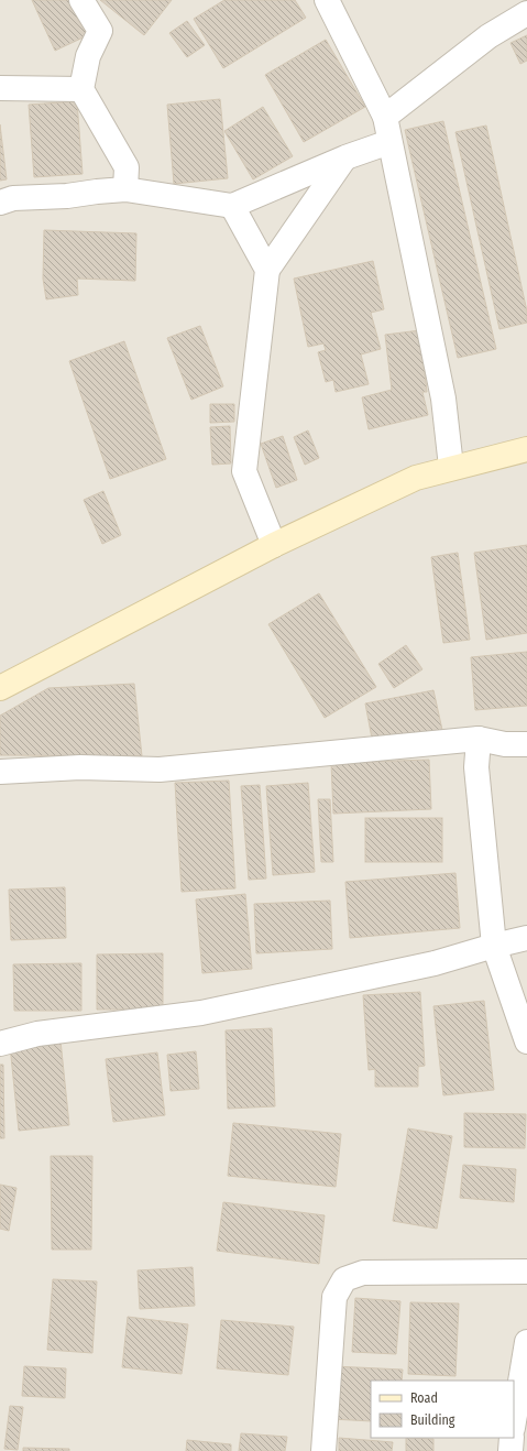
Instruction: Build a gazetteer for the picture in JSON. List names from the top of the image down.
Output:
{
  "legend": ["Road", "Building"]
}
